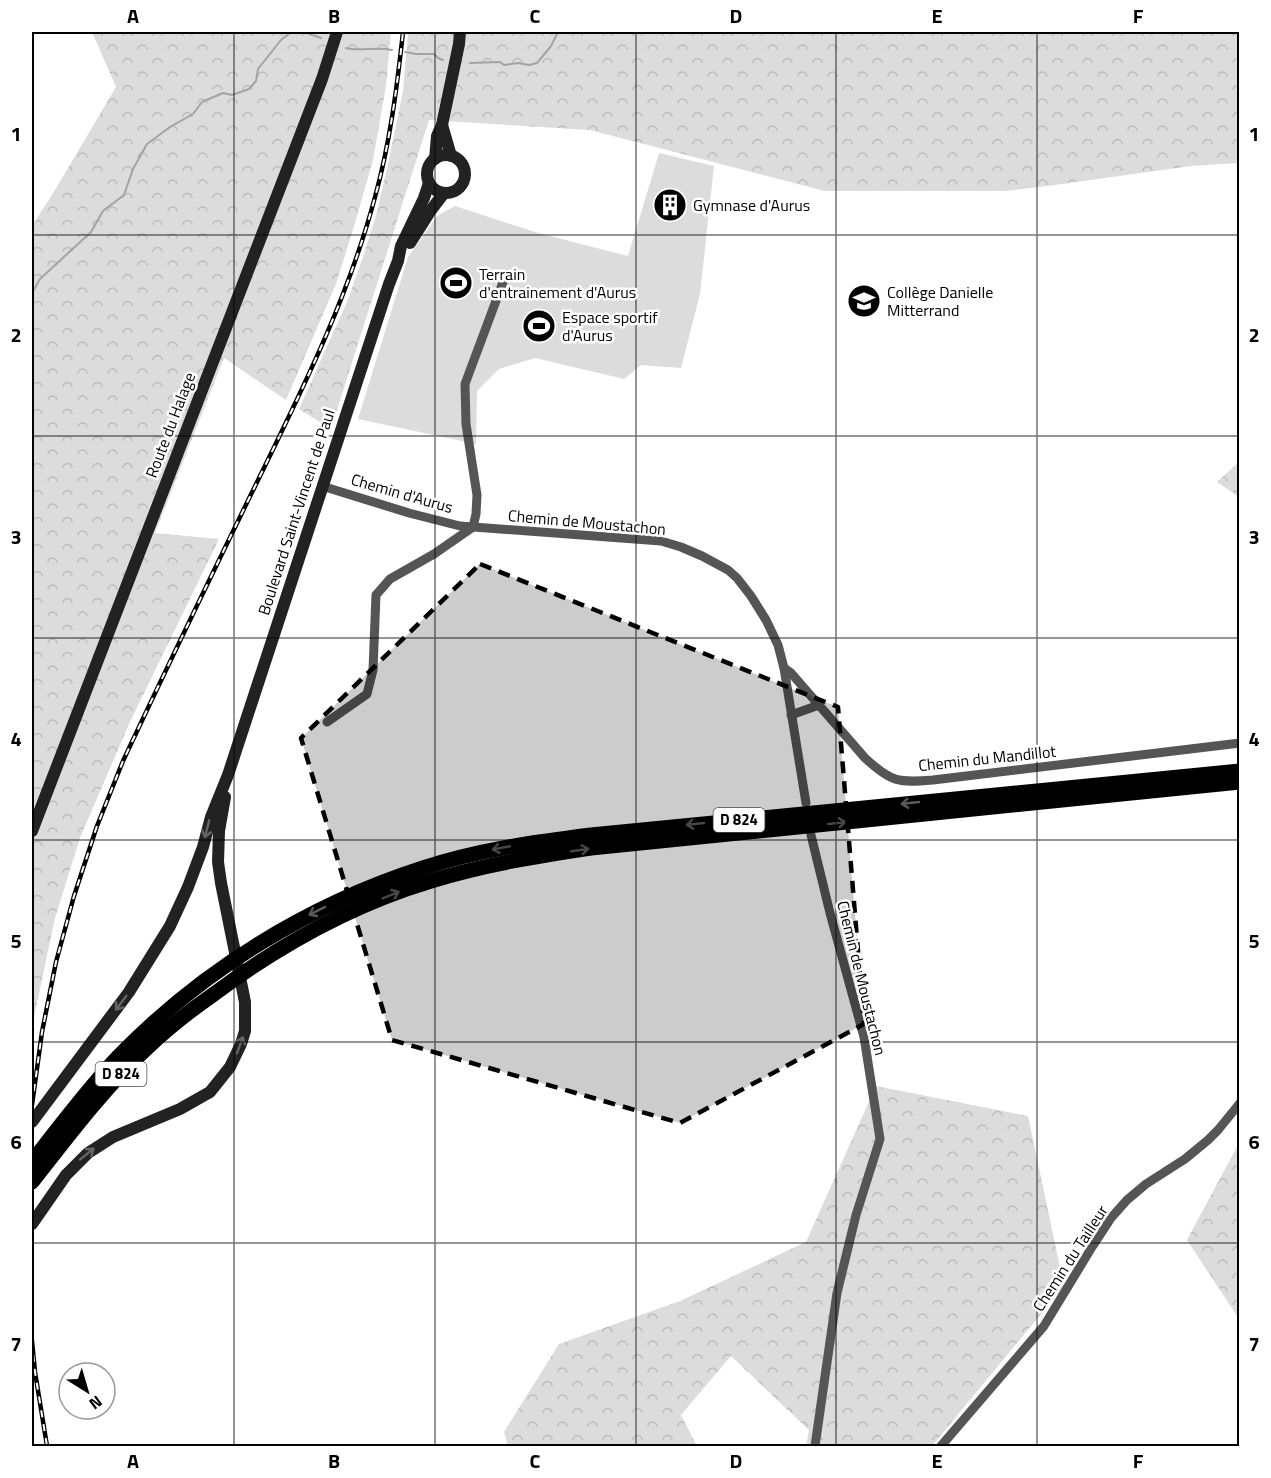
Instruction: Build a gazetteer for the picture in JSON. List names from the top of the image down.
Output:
{
  "streets": {
    "highway": ["D 824"],
    "main road": ["Route du Halage", "Boulevard Saint-Vincent de Paul"],
    "street": [
      "Chemin d'Aurus",
      "Chemin de Moustachon",
      "Chemin du Mandillot",
      "Chemin du Tailleur"
    ]
  },
  "crossings": [
    ["Chemin d'Aurus", "Boulevard Saint-Vincent de Paul"],
    ["Chemin d'Aurus", "Chemin de Moustachon"],
    ["Chemin de Moustachon", "Chemin du Mandillot"]
  ],
  "places": {
    "building": ["Gymnase d'Aurus"],
    "sports": ["Terrain d'entrainement d'Aurus", "Espace sportif d'Aurus"],
    "school or university": ["Collège Danielle Mitterrand"]
  },
  "north": "bottom right",
  "grid": {
    "columns": [
      "A",
      "B",
      "C",
      "D",
      "E",
      "F"
    ],
    "rows": [
      "1",
      "2",
      "3",
      "4",
      "5",
      "6",
      "7"
    ]
  }
}
